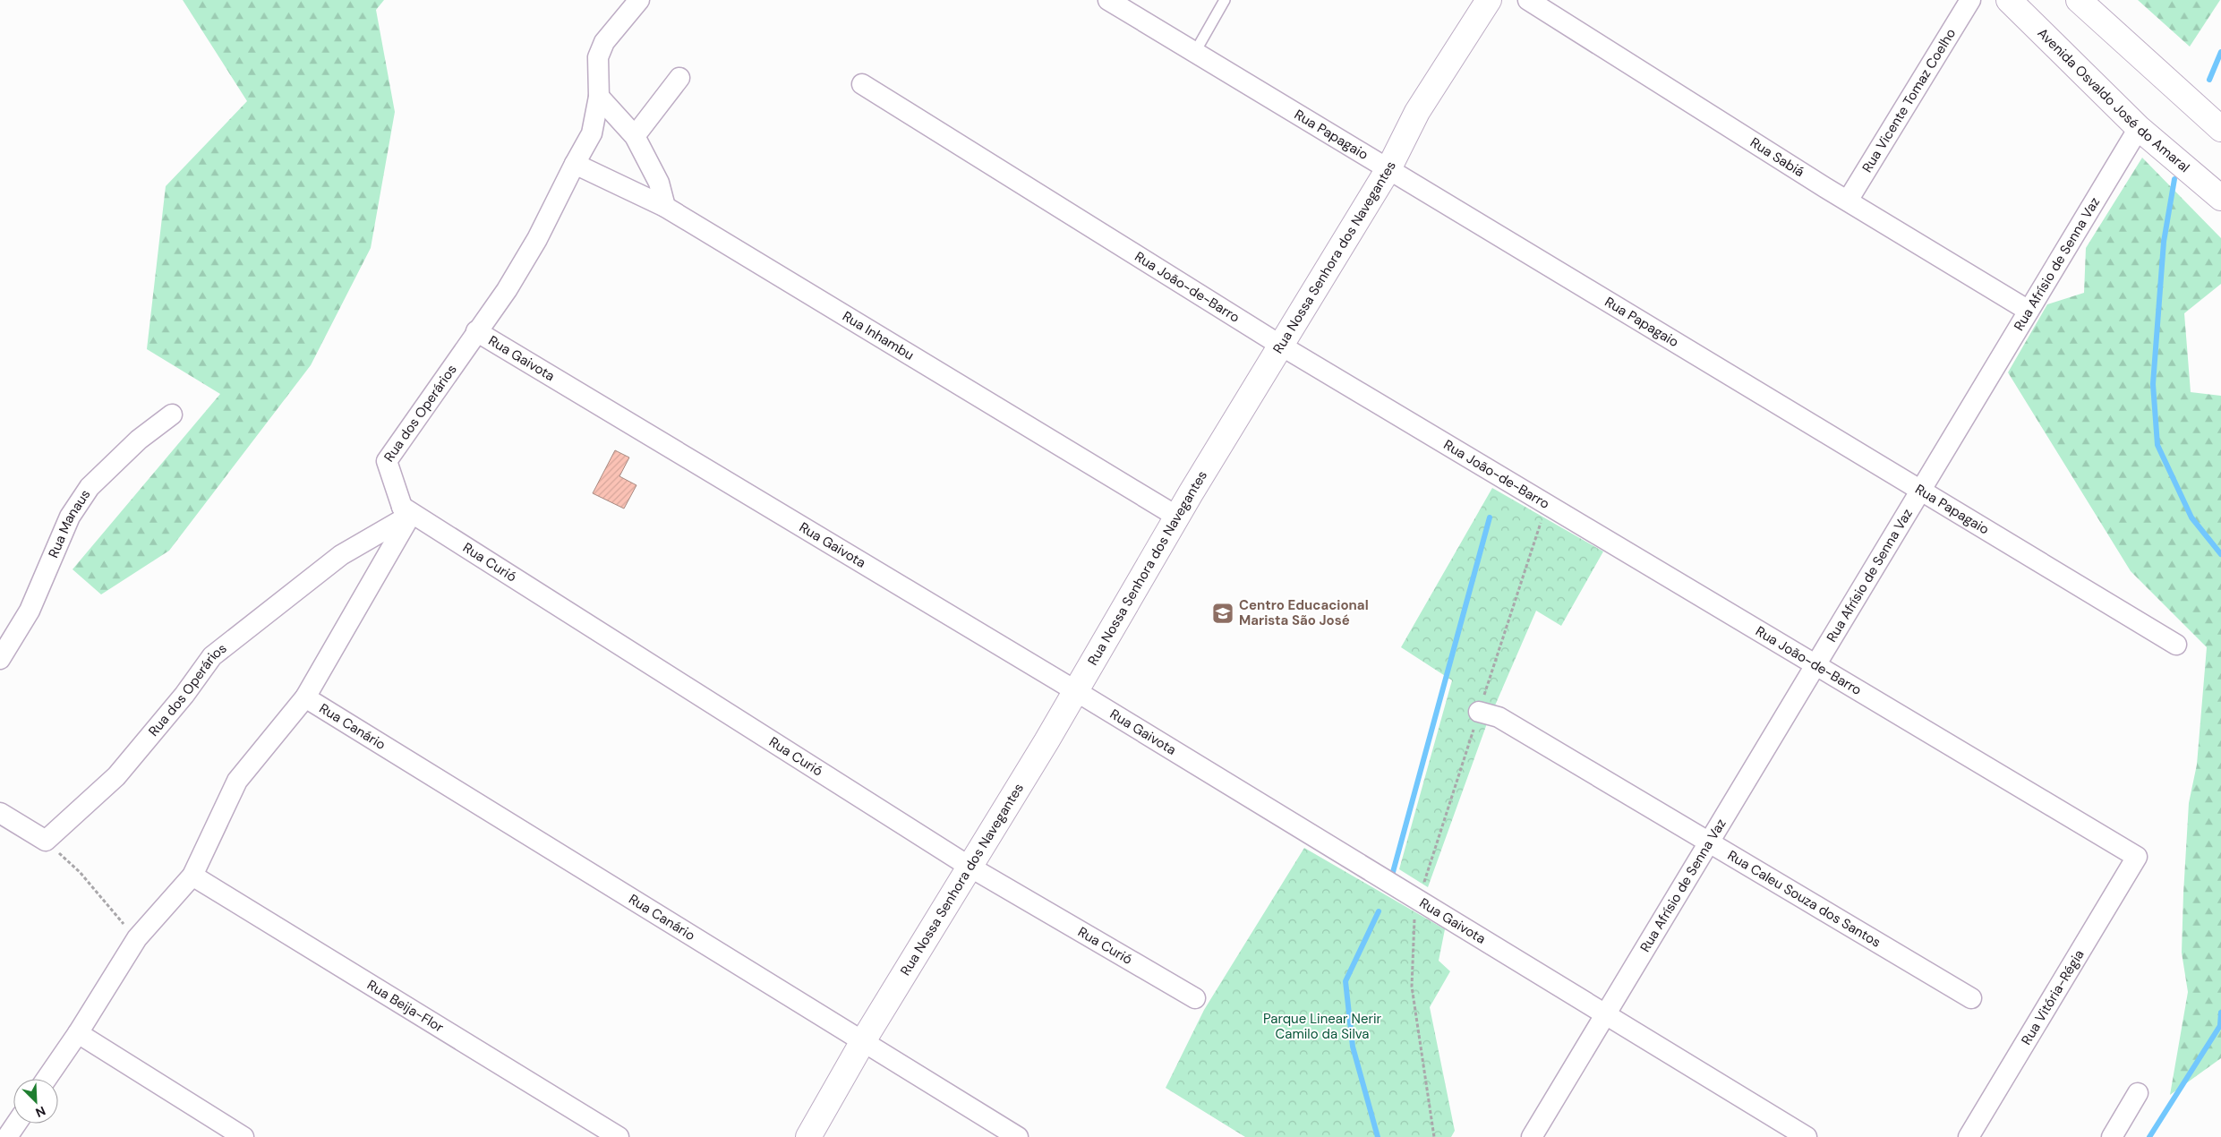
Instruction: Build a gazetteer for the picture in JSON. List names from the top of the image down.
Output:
{
  "streets": {
    "street": [
      "Avenida Osvaldo José do Amaral",
      "Rua Vicente Tomaz Coelho",
      "Rua Papagaio",
      "Rua Sabiá",
      "Rua Nossa Senhora dos Navegantes",
      "Rua Afrísio de Senna Vaz",
      "Rua João-de-Barro",
      "Rua Inhambu",
      "Rua Gaivota",
      "Rua dos Operários",
      "Rua Manaus",
      "Rua Curió",
      "Rua Canário",
      "Rua Caleu Souza dos Santos",
      "Rua Vitória-Régia",
      "Rua Beija-Flor"
    ]
  },
  "crossings": [
    ["Avenida Osvaldo José do Amaral", "Rua Afrísio de Senna Vaz"],
    ["Rua Vicente Tomaz Coelho", "Rua Sabiá"],
    ["Rua Papagaio", "Rua Nossa Senhora dos Navegantes"],
    ["Rua Papagaio", "Rua Afrísio de Senna Vaz"],
    ["Rua Sabiá", "Rua Afrísio de Senna Vaz"],
    ["Rua Nossa Senhora dos Navegantes", "Rua João-de-Barro"],
    ["Rua Nossa Senhora dos Navegantes", "Rua Inhambu"],
    ["Rua Nossa Senhora dos Navegantes", "Rua Gaivota"],
    ["Rua Nossa Senhora dos Navegantes", "Rua Curió"],
    ["Rua Nossa Senhora dos Navegantes", "Rua Canário"],
    ["Rua Afrísio de Senna Vaz", "Rua João-de-Barro"],
    ["Rua Afrísio de Senna Vaz", "Rua Gaivota"],
    ["Rua Afrísio de Senna Vaz", "Rua Caleu Souza dos Santos"],
    ["Rua João-de-Barro", "Rua Vitória-Régia"],
    ["Rua Inhambu", "Rua dos Operários"],
    ["Rua Gaivota", "Rua dos Operários"],
    ["Rua dos Operários", "Rua Curió"]
  ],
  "parks": ["Parque Linear Nerir Camilo da Silva"],
  "places": {
    "school or university": ["Centro Educacional Marista São José"]
  },
  "north": "bottom right"
}
